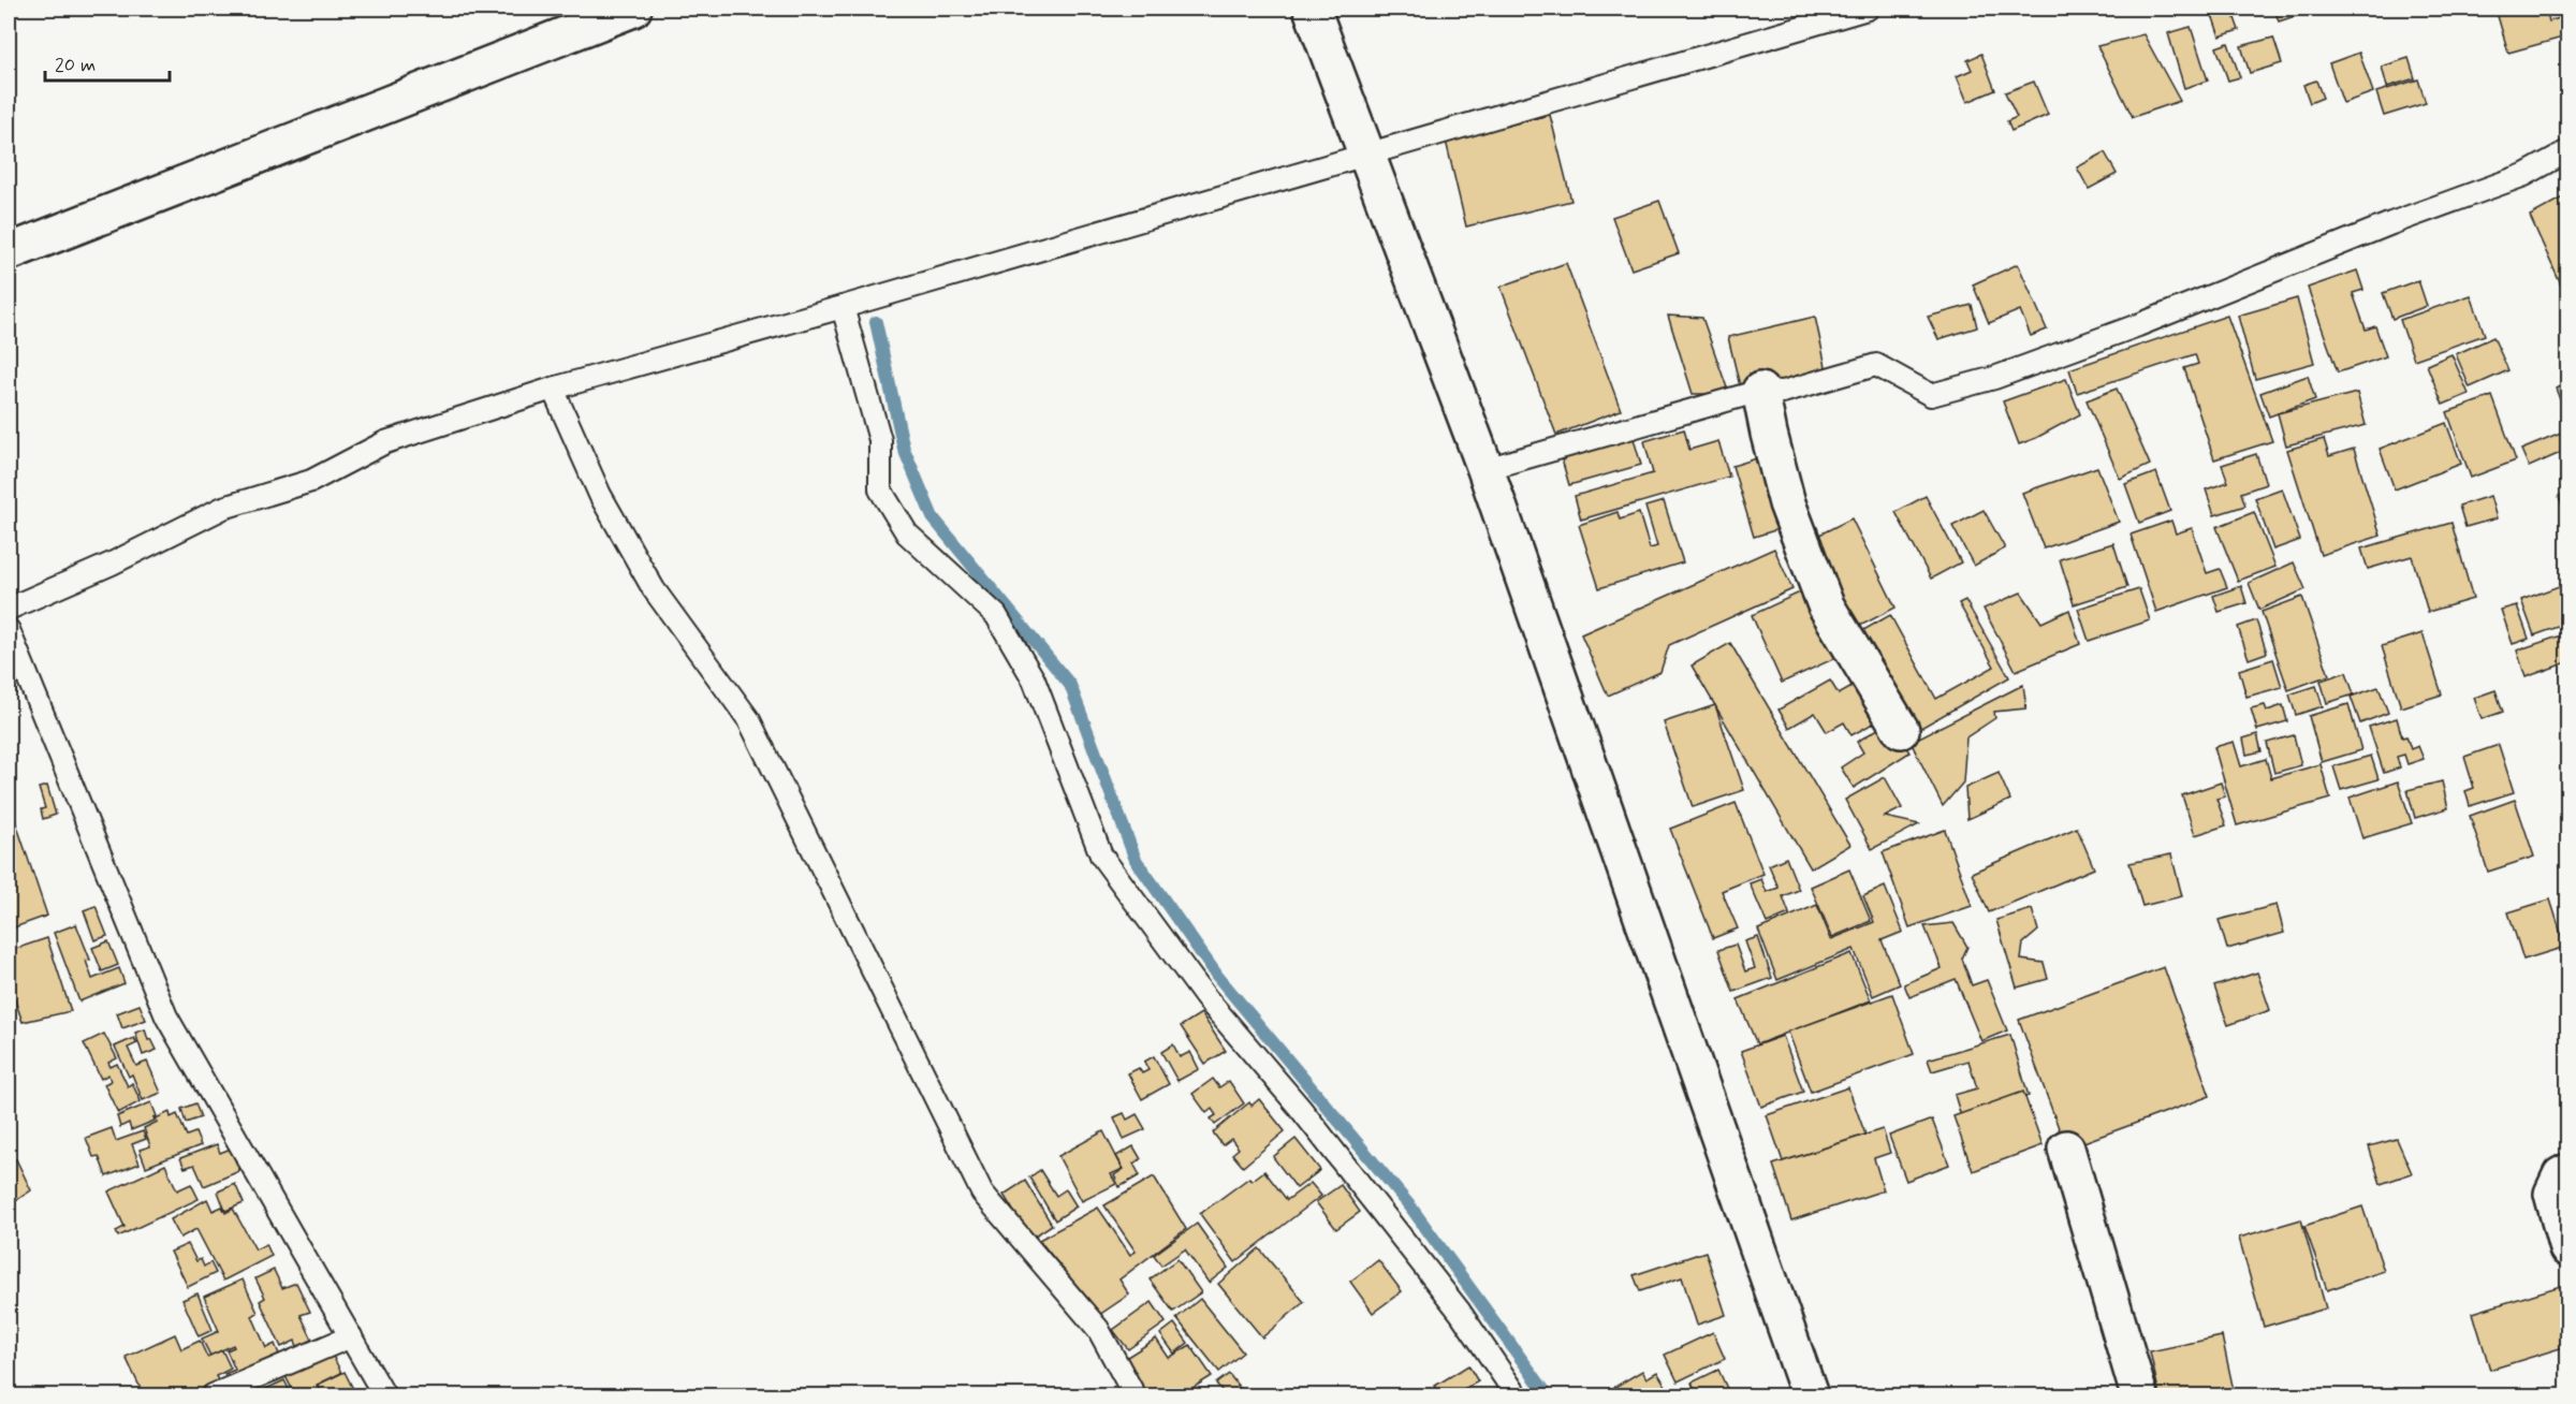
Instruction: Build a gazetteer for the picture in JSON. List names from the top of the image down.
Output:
{
  "scale_bar": "20 m"
}
